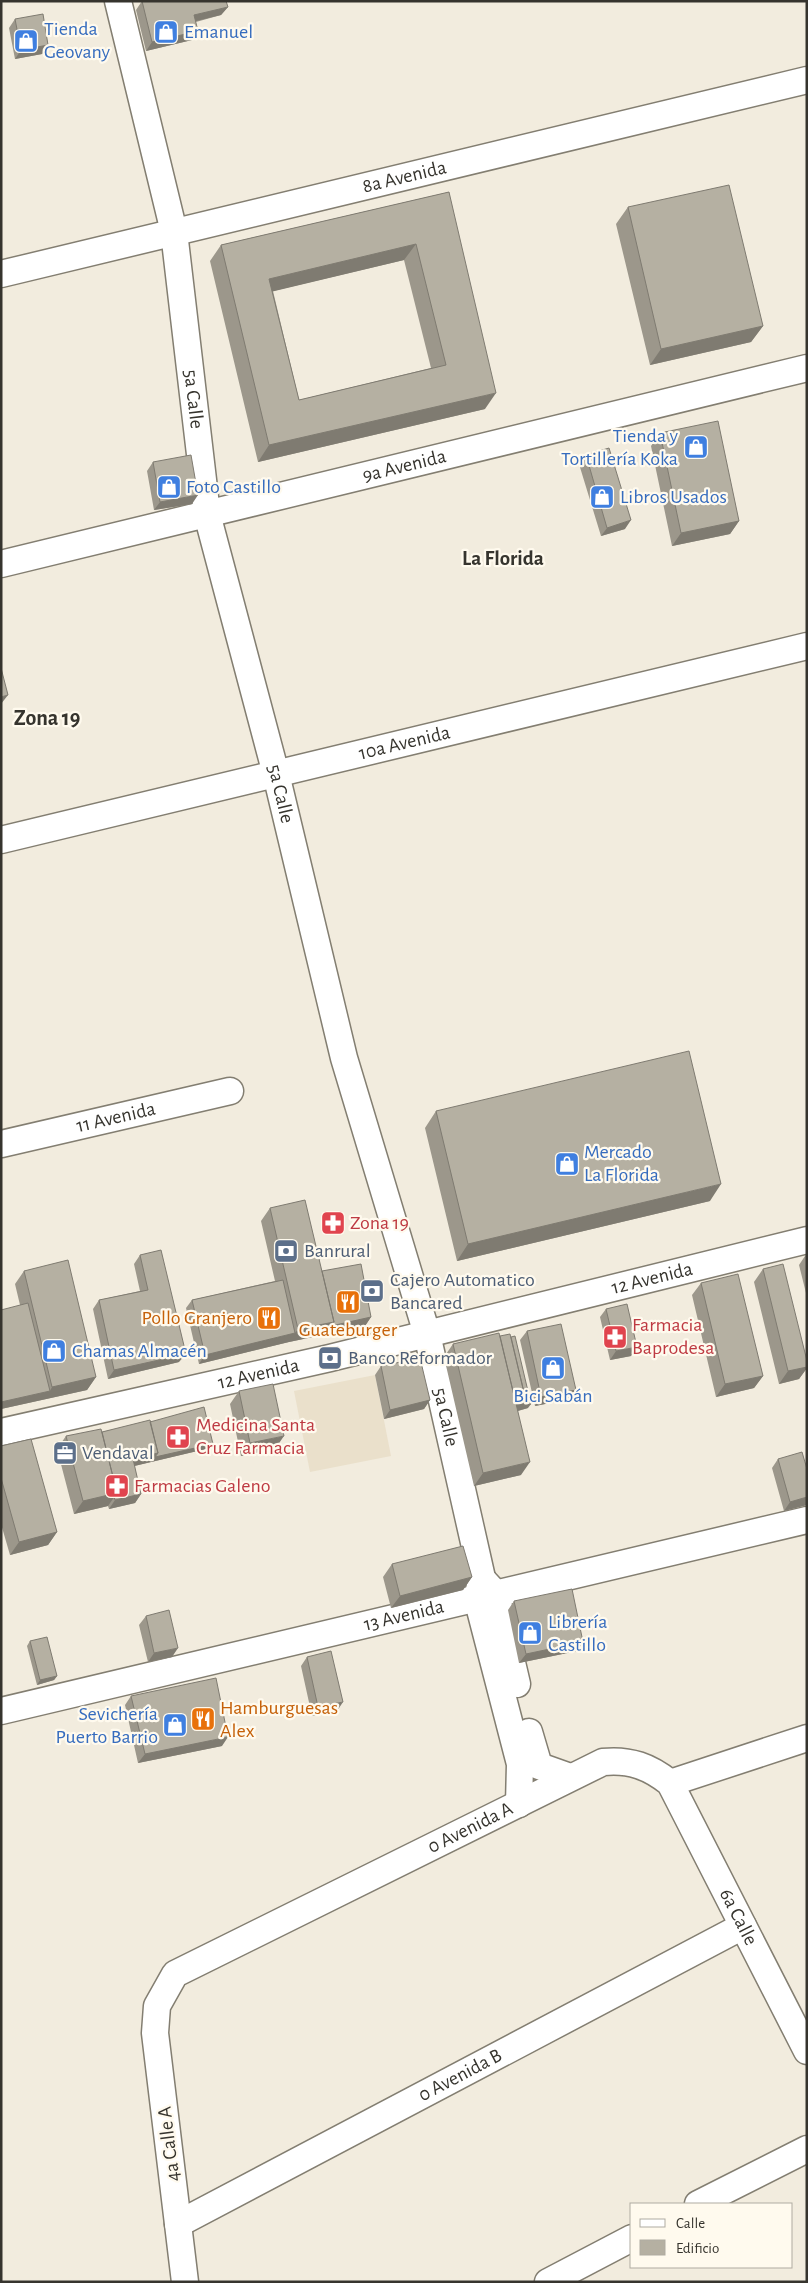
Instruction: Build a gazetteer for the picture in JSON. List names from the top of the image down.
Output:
{
  "streets": {
    "street": [
      "8a Avenida",
      "5a Calle",
      "9a Avenida",
      "10a Avenida",
      "11 Avenida",
      "12 Avenida",
      "13 Avenida",
      "0 Avenida A",
      "6a Calle",
      "0 Avenida B",
      "4a Calle A"
    ]
  },
  "crossings": [
    ["8a Avenida", "5a Calle"],
    ["5a Calle", "9a Avenida"],
    ["5a Calle", "10a Avenida"],
    ["5a Calle", "12 Avenida"],
    ["5a Calle", "13 Avenida"],
    ["5a Calle", "0 Avenida A"],
    ["0 Avenida A", "6a Calle"],
    ["0 Avenida A", "4a Calle A"],
    ["6a Calle", "0 Avenida B"],
    ["0 Avenida B", "4a Calle A"]
  ],
  "districts": ["La Florida", "Zona 19"],
  "places": {
    "shop": [
      "Emanuel",
      "Tienda Geovany",
      "Tienda y Tortillería Koka",
      "Foto Castillo",
      "Libros Usados",
      "Mercado La Florida",
      "Chamas Almacén",
      "Bici Sabán",
      "Librería Castillo",
      "Sevichería Puerto Barrio"
    ],
    "pharmacy": [
      "Zona 19",
      "Farmacia Baprodesa",
      "Medicina Santa Cruz Farmacia",
      "Farmacias Galeno"
    ],
    "bank": ["Banrural", "Cajero Automatico Bancared", "Banco Reformador"],
    "restaurant": ["Guateburger", "Pollo Granjero", "Hamburguesas Alex"],
    "office": ["Vendaval"]
  },
  "legend": ["Calle", "Edificio"]
}
